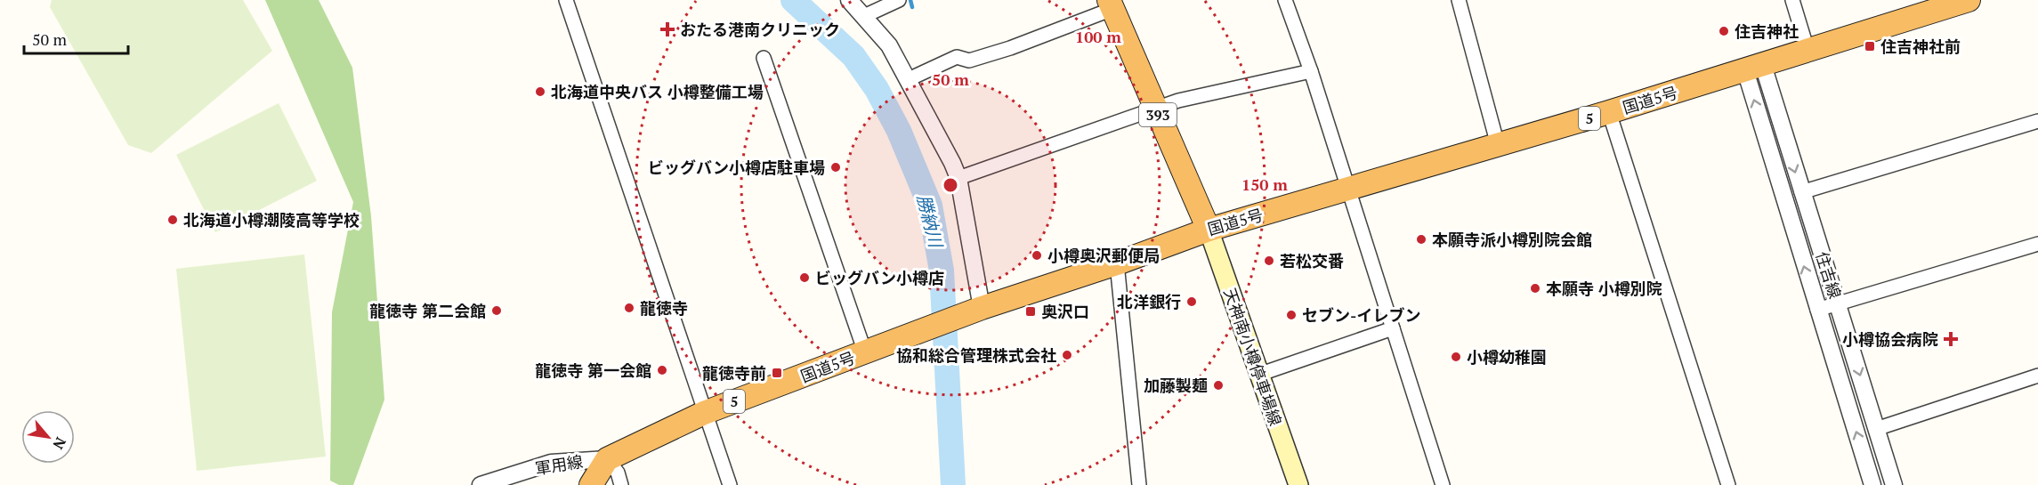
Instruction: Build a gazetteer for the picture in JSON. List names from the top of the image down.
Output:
{
  "streets": {
    "highway": ["国道5号", "393", "5"],
    "main road": ["天神南小樽停車場線"],
    "street": ["住吉線", "軍用線"]
  },
  "crossings": [
    ["国道5号", "393"],
    ["国道5号", "住吉線"],
    ["国道5号", "天神南小樽停車場線"],
    ["国道5号", "軍用線"],
    ["393", "天神南小樽停車場線"]
  ],
  "water": ["勝納川"],
  "places": {
    "health": ["おたる港南クリニック", "小樽協会病院"],
    "other": [
      "住吉神社",
      "北海道中央バス 小樽整備工場",
      "ビッグバン小樽店駐車場",
      "北海道小樽潮陵高等学校",
      "本願寺派小樽別院会館",
      "小樽奥沢郵便局",
      "若松交番",
      "ビッグバン小樽店",
      "本願寺 小樽別院",
      "北洋銀行",
      "龍徳寺",
      "龍徳寺 第二会館",
      "セブン-イレブン",
      "協和総合管理株式会社",
      "小樽幼稚園",
      "龍徳寺 第一会館",
      "加藤製麺"
    ],
    "transit": ["住吉神社前", "奥沢口", "龍徳寺前"]
  },
  "scale_bar": "50 m",
  "north": "bottom right",
  "rings": ["100 m", "50 m", "150 m"]
}
